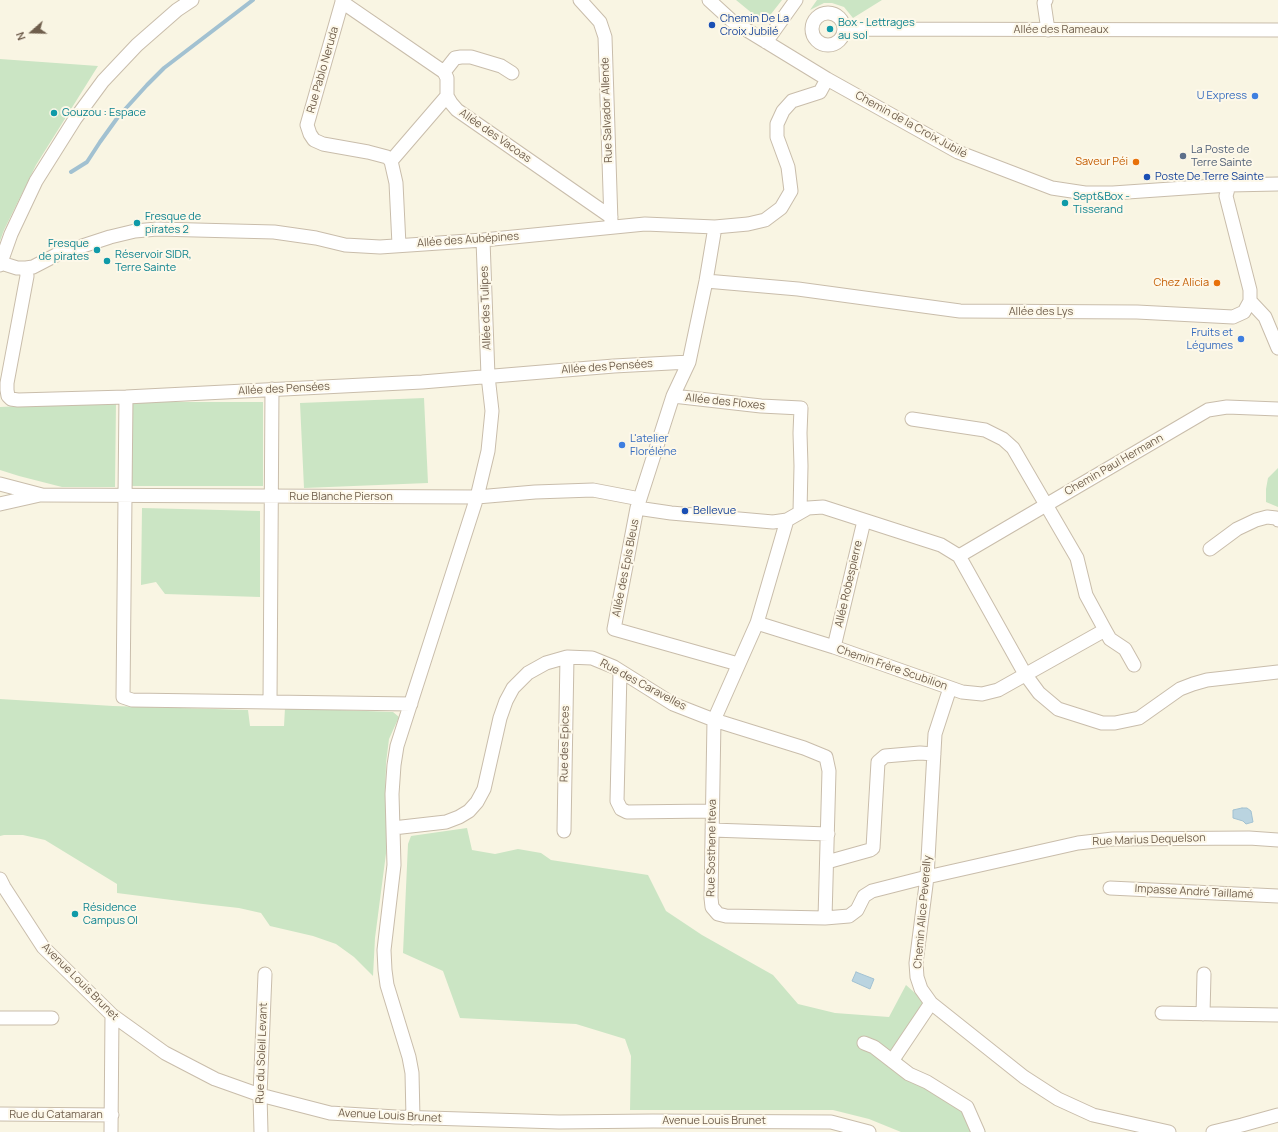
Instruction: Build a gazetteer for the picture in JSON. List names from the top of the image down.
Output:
{
  "streets": {
    "street": [
      "Allée des Rameaux",
      "Rue Pablo Neruda",
      "Rue Salvador Allende",
      "Chemin de la Croix Jubilé",
      "Allée des Vacoas",
      "Allée des Aubépines",
      "Allée des Tulipes",
      "Allée des Lys",
      "Allée des Pensées",
      "Allée des Floxes",
      "Chemin Paul Hermann",
      "Rue Blanche Pierson",
      "Allée des Epis Bleus",
      "Allée Robespierre",
      "Chemin Frère Scubilion",
      "Rue des Caravelles",
      "Rue des Epices",
      "Rue Marius Dequelson",
      "Rue Sosthene Iteva",
      "Impasse André Taillamé",
      "Chemin Alice Peverelly",
      "Avenue Louis Brunet",
      "Rue du Soleil Levant",
      "Rue du Catamaran"
    ]
  },
  "crossings": [
    ["Rue Salvador Allende", "Allée des Vacoas"],
    ["Rue Salvador Allende", "Allée des Aubépines"],
    ["Chemin de la Croix Jubilé", "Allée des Aubépines"],
    ["Allée des Vacoas", "Allée des Aubépines"],
    ["Allée des Aubépines", "Allée des Tulipes"],
    ["Allée des Aubépines", "Allée des Pensées"],
    ["Allée des Aubépines", "Allée des Floxes"],
    ["Allée des Tulipes", "Allée des Pensées"],
    ["Allée des Tulipes", "Rue Blanche Pierson"],
    ["Allée des Tulipes", "Rue des Caravelles"],
    ["Allée des Tulipes", "Avenue Louis Brunet"],
    ["Allée des Lys", "Allée des Floxes"],
    ["Allée des Pensées", "Allée des Floxes"],
    ["Allée des Floxes", "Allée des Epis Bleus"],
    ["Rue Blanche Pierson", "Allée des Epis Bleus"],
    ["Allée Robespierre", "Chemin Frère Scubilion"],
    ["Chemin Frère Scubilion", "Chemin Alice Peverelly"],
    ["Rue des Caravelles", "Rue des Epices"],
    ["Rue des Caravelles", "Rue Marius Dequelson"],
    ["Rue des Caravelles", "Rue Sosthene Iteva"],
    ["Rue Marius Dequelson", "Rue Sosthene Iteva"],
    ["Rue Marius Dequelson", "Chemin Alice Peverelly"],
    ["Avenue Louis Brunet", "Rue du Soleil Levant"]
  ],
  "places": [
    "Chemin De La Croix Jubilé",
    "Box - Lettrages au sol",
    "U Express",
    "Gouzou : Espace",
    "La Poste de Terre Sainte",
    "Saveur Péi",
    "Poste De Terre Sainte",
    "Sept&Box - Tisserand",
    "Fresque de pirates 2",
    "Fresque de pirates",
    "Réservoir SIDR, Terre Sainte",
    "Chez Alicia",
    "Fruits et Légumes",
    "L'atelier Florélène",
    "Bellevue",
    "Résidence Campus OI"
  ],
  "north": "left"
}
